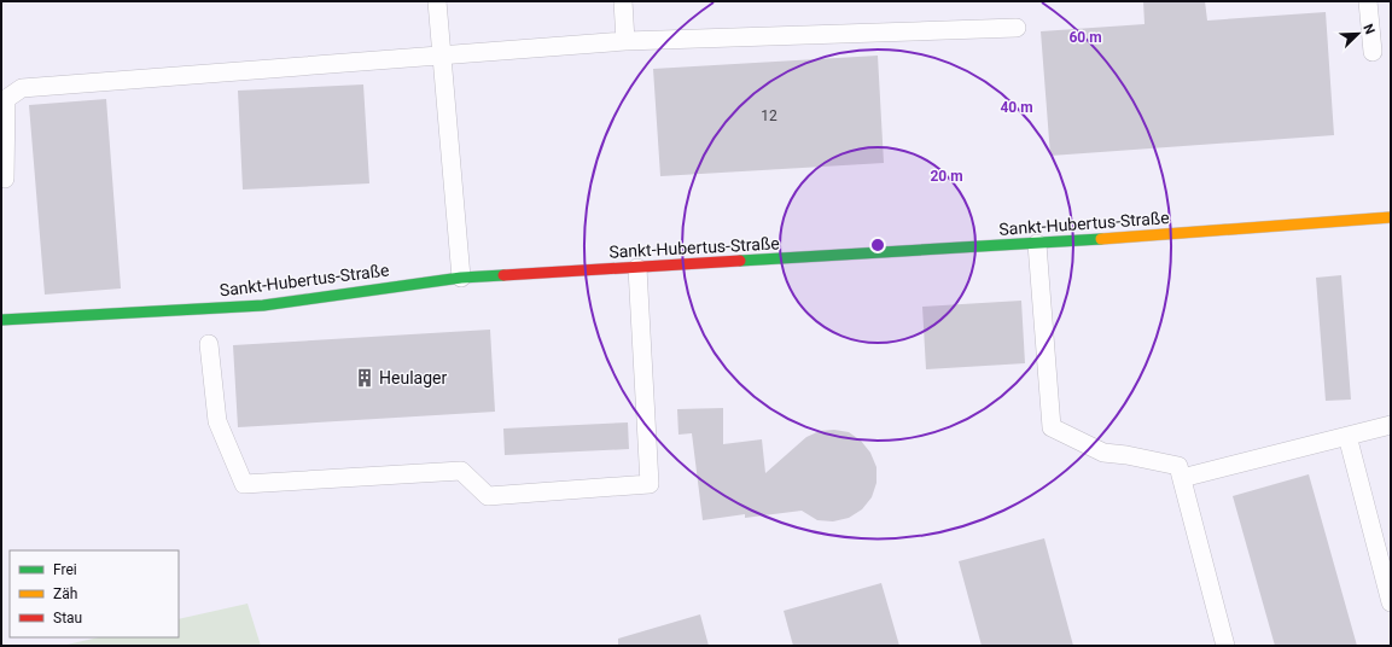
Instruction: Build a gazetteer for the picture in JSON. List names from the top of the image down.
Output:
{
  "streets": {
    "street": ["Sankt-Hubertus-Straße"]
  },
  "places": {
    "building": ["Heulager"]
  },
  "house_numbers": ["12"],
  "legend": ["Frei", "Zäh", "Stau"],
  "north": "top right",
  "rings": ["60 m", "40 m", "20 m"]
}
